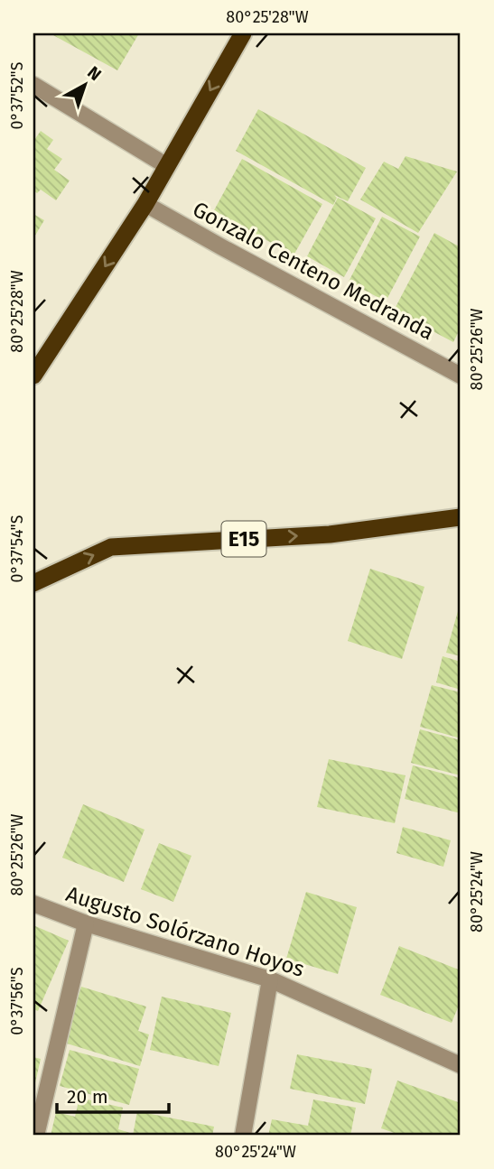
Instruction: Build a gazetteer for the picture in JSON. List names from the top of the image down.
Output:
{
  "streets": {
    "highway": ["E15"],
    "street": ["Gonzalo Centeno Medranda", "Augusto Solórzano Hoyos"]
  },
  "scale_bar": "20 m",
  "north": "top right",
  "coordinates": [
    "80°25'28\"W",
    "0°37'52\"S",
    "80°25'26\"W",
    "0°37'54\"S",
    "80°25'24\"W",
    "0°37'56\"S"
  ]
}
